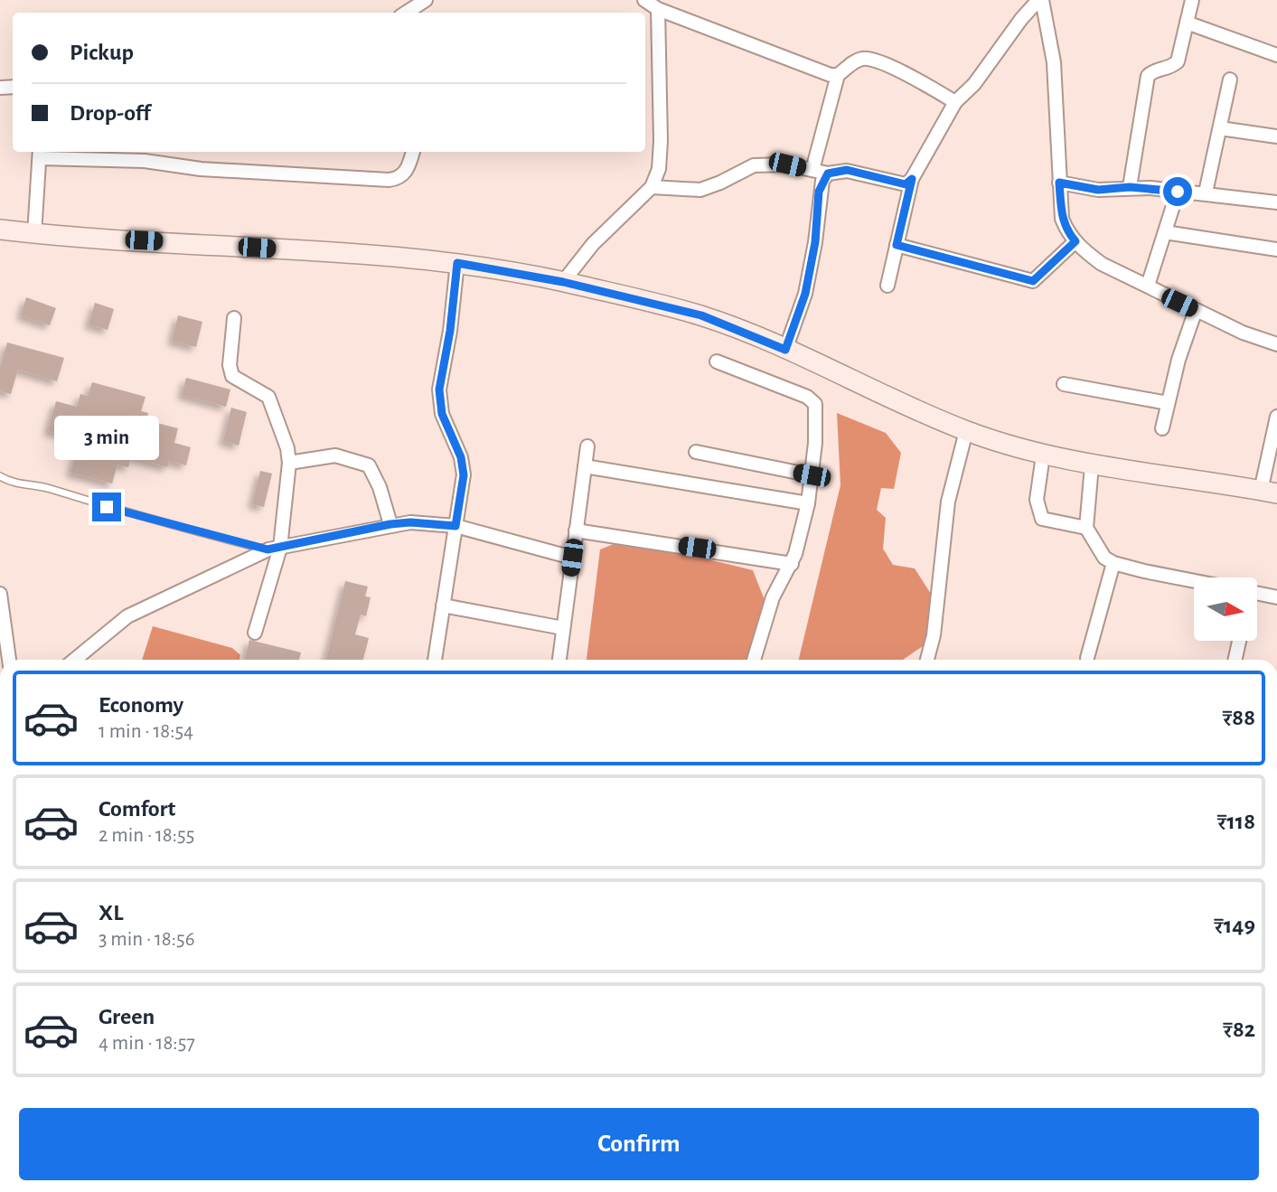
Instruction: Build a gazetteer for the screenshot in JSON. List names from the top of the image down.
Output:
{
  "north": "right",
  "page": {
    "banner": ["Pickup", "Drop-off"],
    "bubble": "3 min",
    "list": [
      {
        "name": "Economy",
        "note": "1 min · 18:54",
        "value": "₹88"
      },
      {
        "name": "Comfort",
        "note": "2 min · 18:55",
        "value": "₹118"
      },
      {
        "name": "XL",
        "note": "3 min · 18:56",
        "value": "₹149"
      },
      {
        "name": "Green",
        "note": "4 min · 18:57",
        "value": "₹82"
      }
    ],
    "buttons": "Confirm"
  }
}
